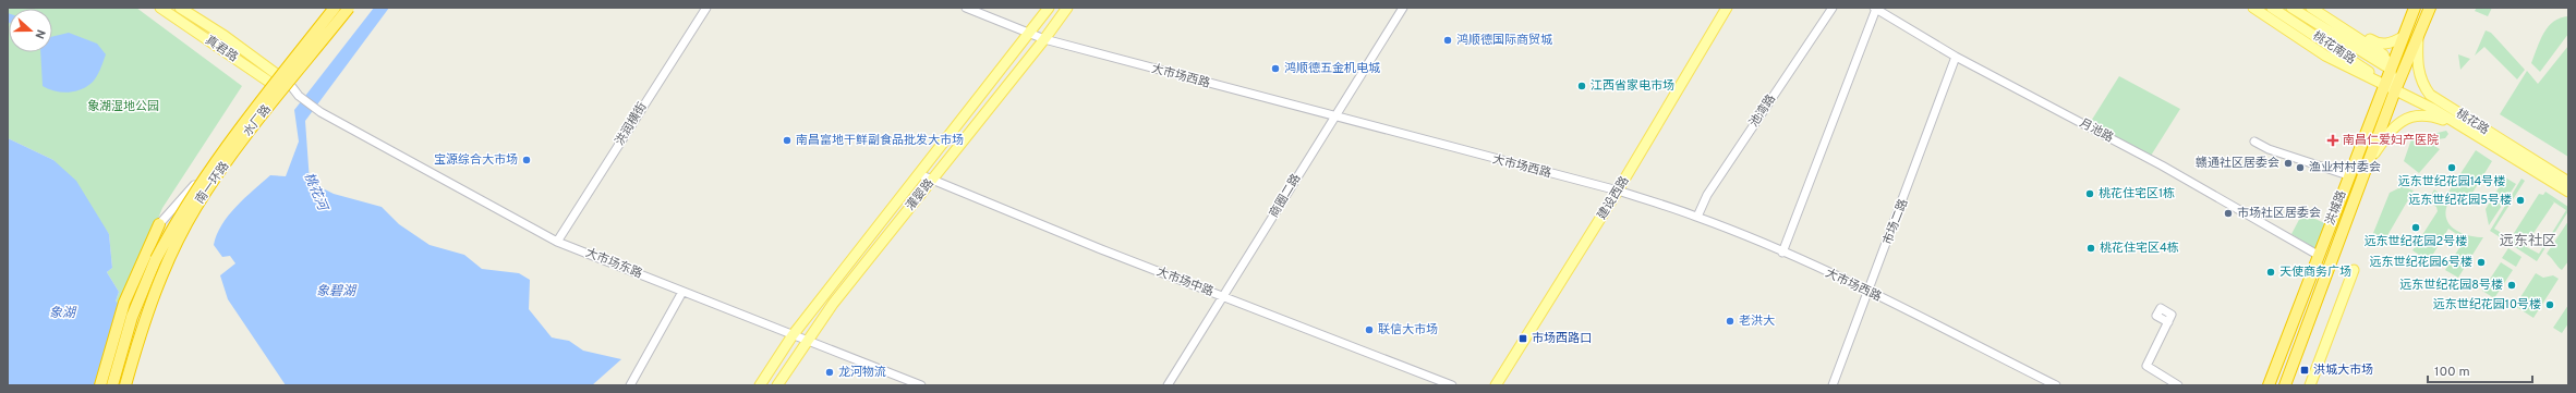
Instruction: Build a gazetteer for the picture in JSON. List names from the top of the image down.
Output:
{
  "streets": {
    "highway": ["南一环路", "洪城路"],
    "main road": [
      "桃花南路",
      "真君路",
      "桃花路",
      "灌婴路",
      "建设西路"
    ],
    "street": [
      "大市场西路",
      "池湾路",
      "水厂路",
      "洪润横街",
      "月池路",
      "商圈二路",
      "市场二路",
      "大市场东路",
      "大市场中路"
    ]
  },
  "crossings": [
    ["桃花南路", "桃花路"],
    ["桃花南路", "洪城路"],
    ["真君路", "水厂路"],
    ["真君路", "大市场东路"],
    ["大市场西路", "池湾路"],
    ["大市场西路", "灌婴路"],
    ["大市场西路", "商圈二路"],
    ["大市场西路", "建设西路"],
    ["大市场西路", "市场二路"],
    ["水厂路", "南一环路"],
    ["水厂路", "大市场东路"],
    ["桃花路", "洪城路"],
    ["洪润横街", "大市场东路"],
    ["月池路", "洪城路"],
    ["月池路", "市场二路"],
    ["灌婴路", "大市场东路"],
    ["灌婴路", "大市场中路"],
    ["商圈二路", "大市场中路"]
  ],
  "districts": ["远东社区"],
  "water": ["桃花河", "象碧湖", "象湖"],
  "parks": ["象湖湿地公园"],
  "places": {
    "other": [
      "鸿顺德国际商贸城",
      "鸿顺德五金机电城",
      "江西省家电市场",
      "南昌富地干鲜副食品批发大市场",
      "宝源综合大市场",
      "赣通社区居委会",
      "渔业村村委会",
      "远东世纪花园14号楼",
      "桃花住宅区1栋",
      "远东世纪花园5号楼",
      "市场社区居委会",
      "远东世纪花园2号楼",
      "桃花住宅区4栋",
      "远东世纪花园6号楼",
      "天使商务广场",
      "远东世纪花园8号楼",
      "远东世纪花园10号楼",
      "老洪大",
      "联信大市场",
      "龙河物流"
    ],
    "health": ["南昌仁爱妇产医院"],
    "transit": ["市场西路口", "洪城大市场"]
  },
  "scale_bar": "100 m",
  "north": "right"
}
